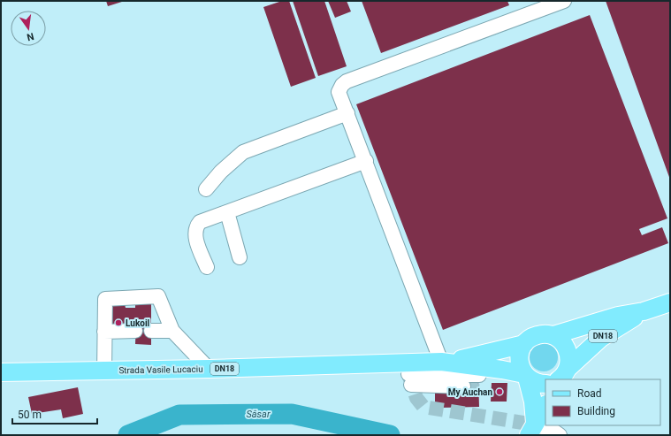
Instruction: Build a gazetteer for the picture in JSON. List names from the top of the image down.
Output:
{
  "streets": {
    "main road": ["DN18", "Strada Vasile Lucaciu"]
  },
  "crossings": [
    ["DN18", "Strada Vasile Lucaciu"]
  ],
  "water": ["Săsar"],
  "places": ["Lukoil", "My Auchan"],
  "legend": ["Road", "Building"],
  "scale_bar": "50 m",
  "north": "bottom"
}
